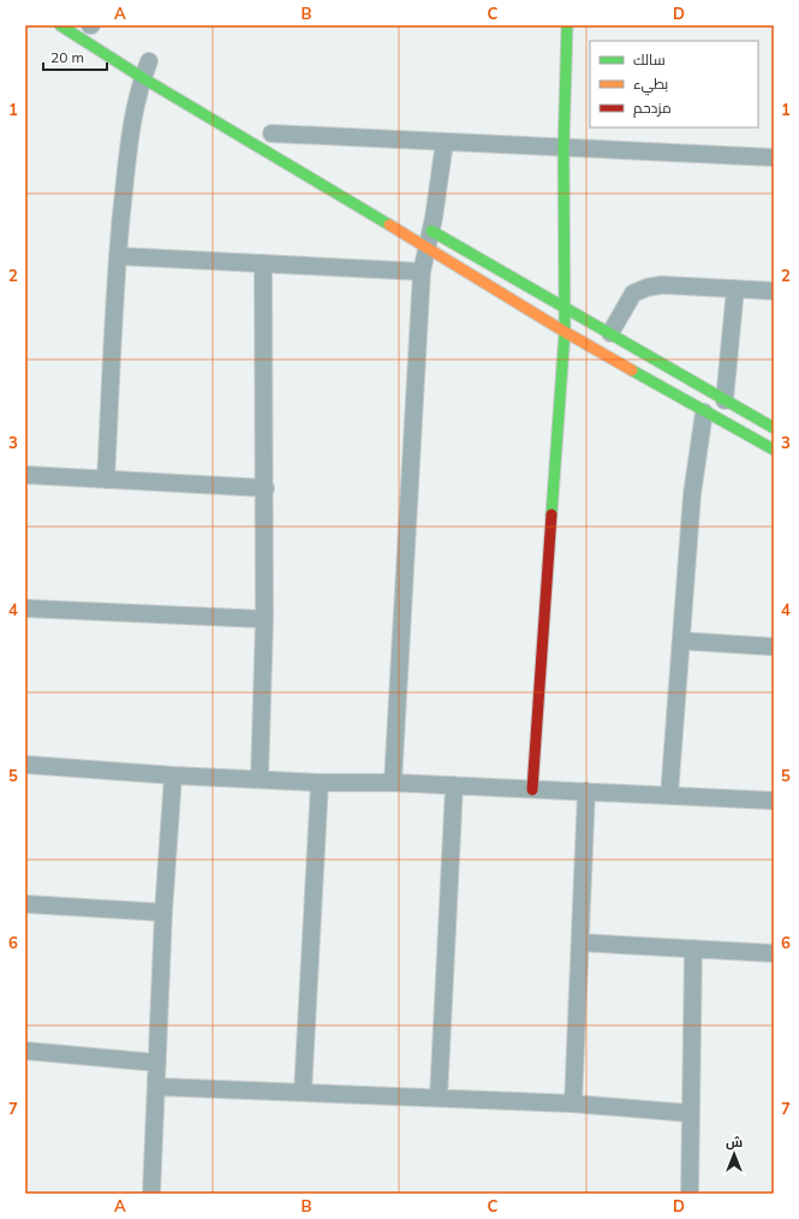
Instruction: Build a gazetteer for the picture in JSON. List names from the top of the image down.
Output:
{
  "legend": ["سالك", "بطيء", "مزدحم"],
  "scale_bar": "20 m",
  "north": "top",
  "grid": {
    "columns": [
      "A",
      "B",
      "C",
      "D"
    ],
    "rows": [
      "1",
      "2",
      "3",
      "4",
      "5",
      "6",
      "7"
    ]
  }
}
